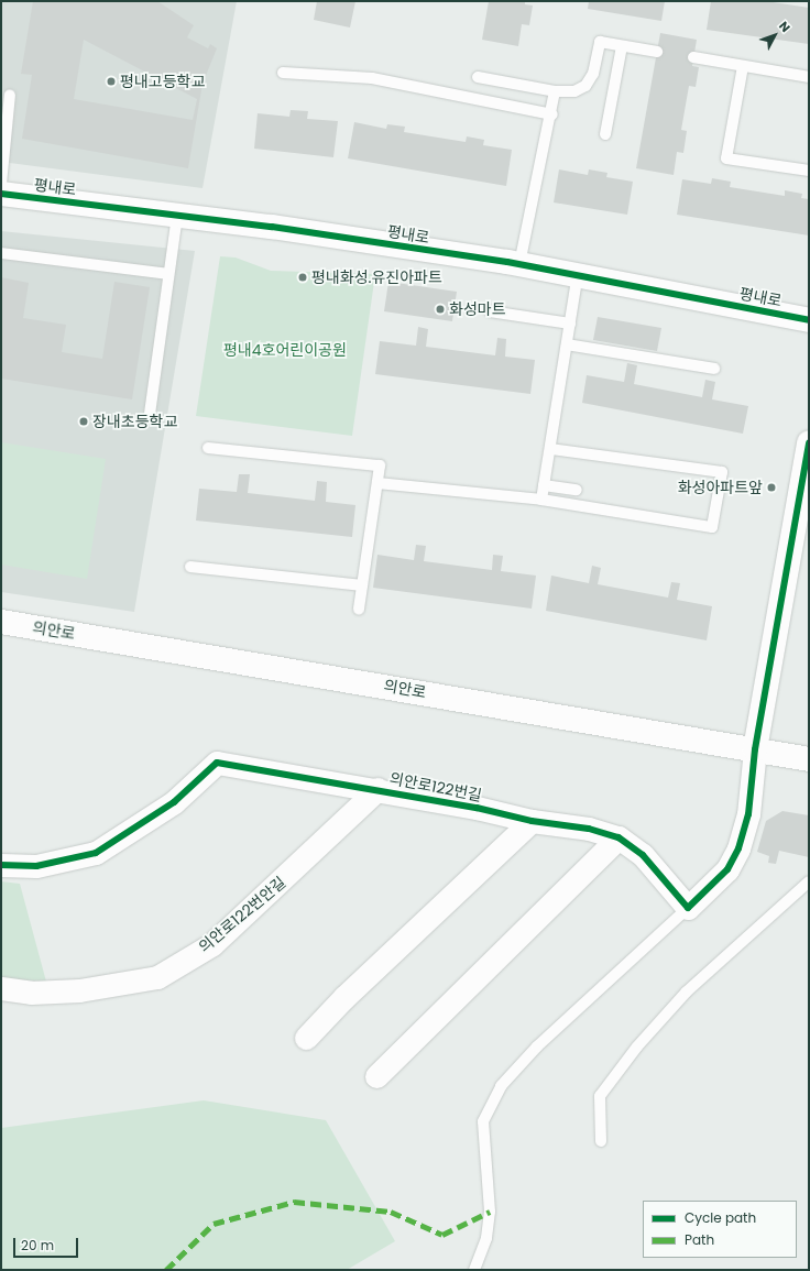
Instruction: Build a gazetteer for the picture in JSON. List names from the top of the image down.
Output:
{
  "streets": {
    "street": [
      "평내로",
      "의안로",
      "의안로122번길",
      "의안로122번안길"
    ]
  },
  "crossings": [
    ["의안로122번길", "의안로122번안길"]
  ],
  "parks": ["평내4호어린이공원"],
  "places": [
    "평내고등학교",
    "평내화성.유진아파트",
    "화성마트",
    "장내초등학교",
    "화성아파트앞"
  ],
  "legend": ["Cycle path", "Path"],
  "scale_bar": "20 m",
  "north": "top right"
}
